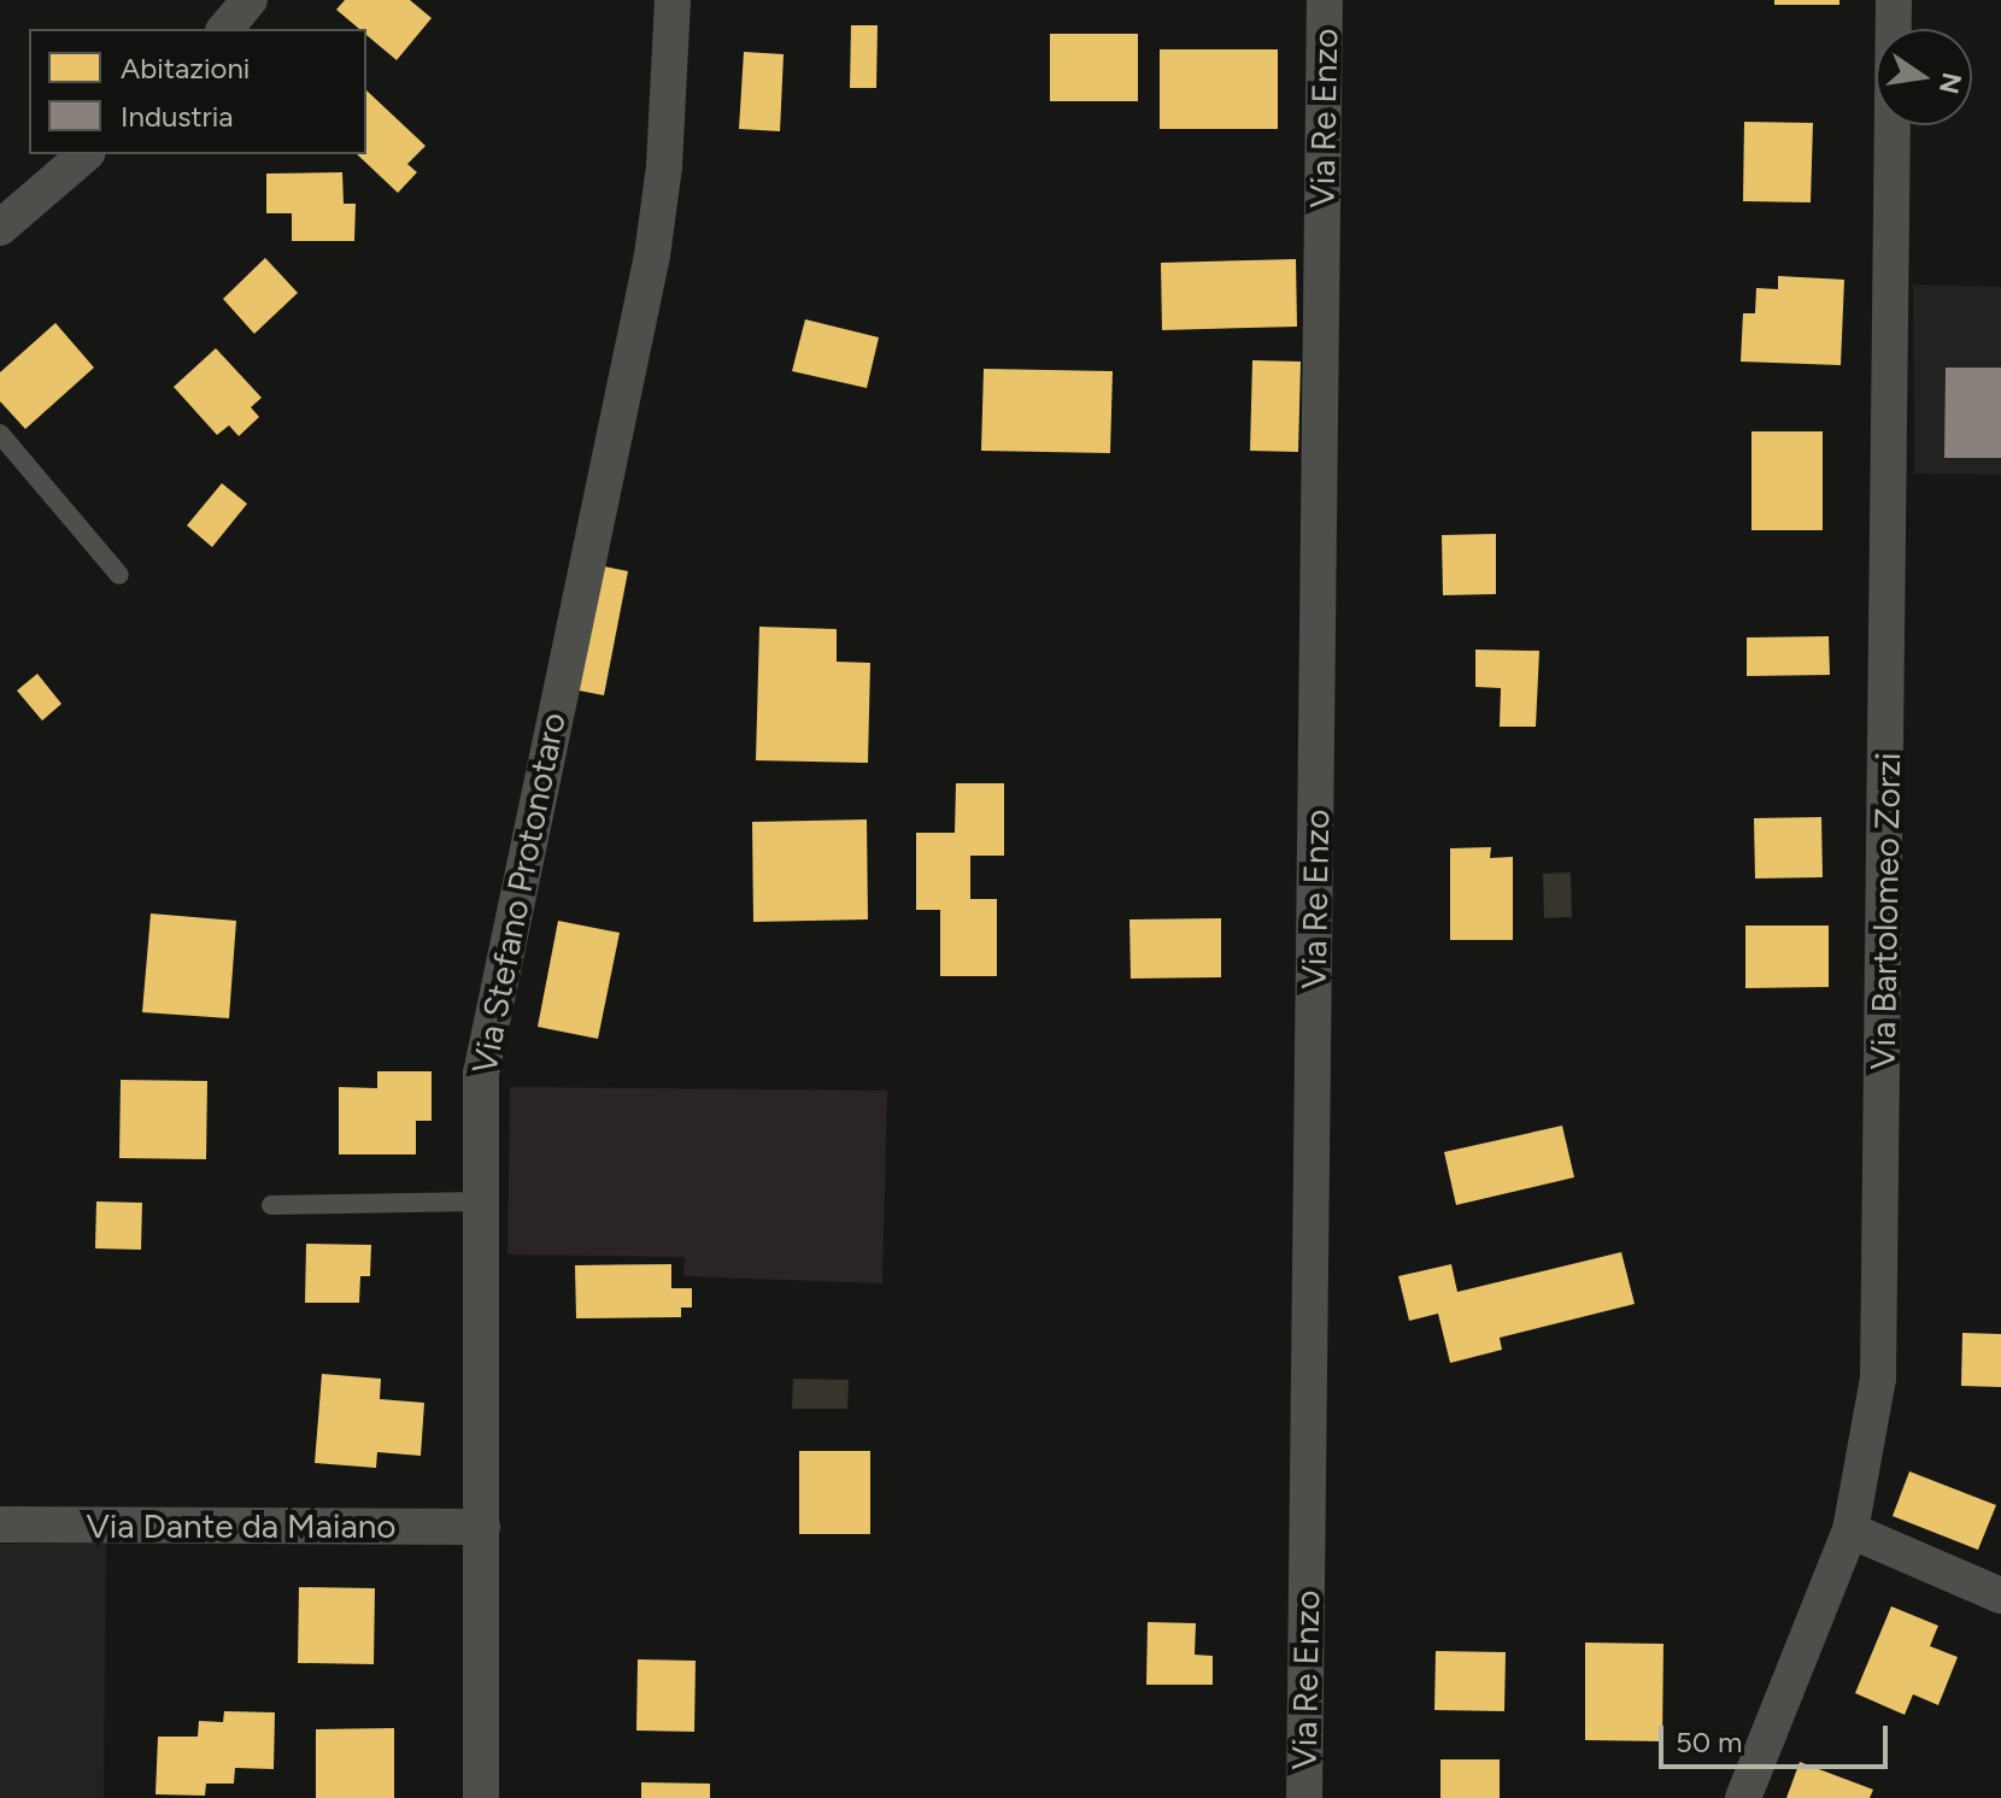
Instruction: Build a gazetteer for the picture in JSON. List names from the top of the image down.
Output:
{
  "streets": {
    "street": [
      "Via Re Enzo",
      "Via Stefano Protonotaro",
      "Via Bartolomeo Zorzi",
      "Via Dante da Maiano"
    ]
  },
  "crossings": [
    ["Via Stefano Protonotaro", "Via Dante da Maiano"]
  ],
  "legend": ["Abitazioni", "Industria"],
  "scale_bar": "50 m",
  "north": "right"
}
